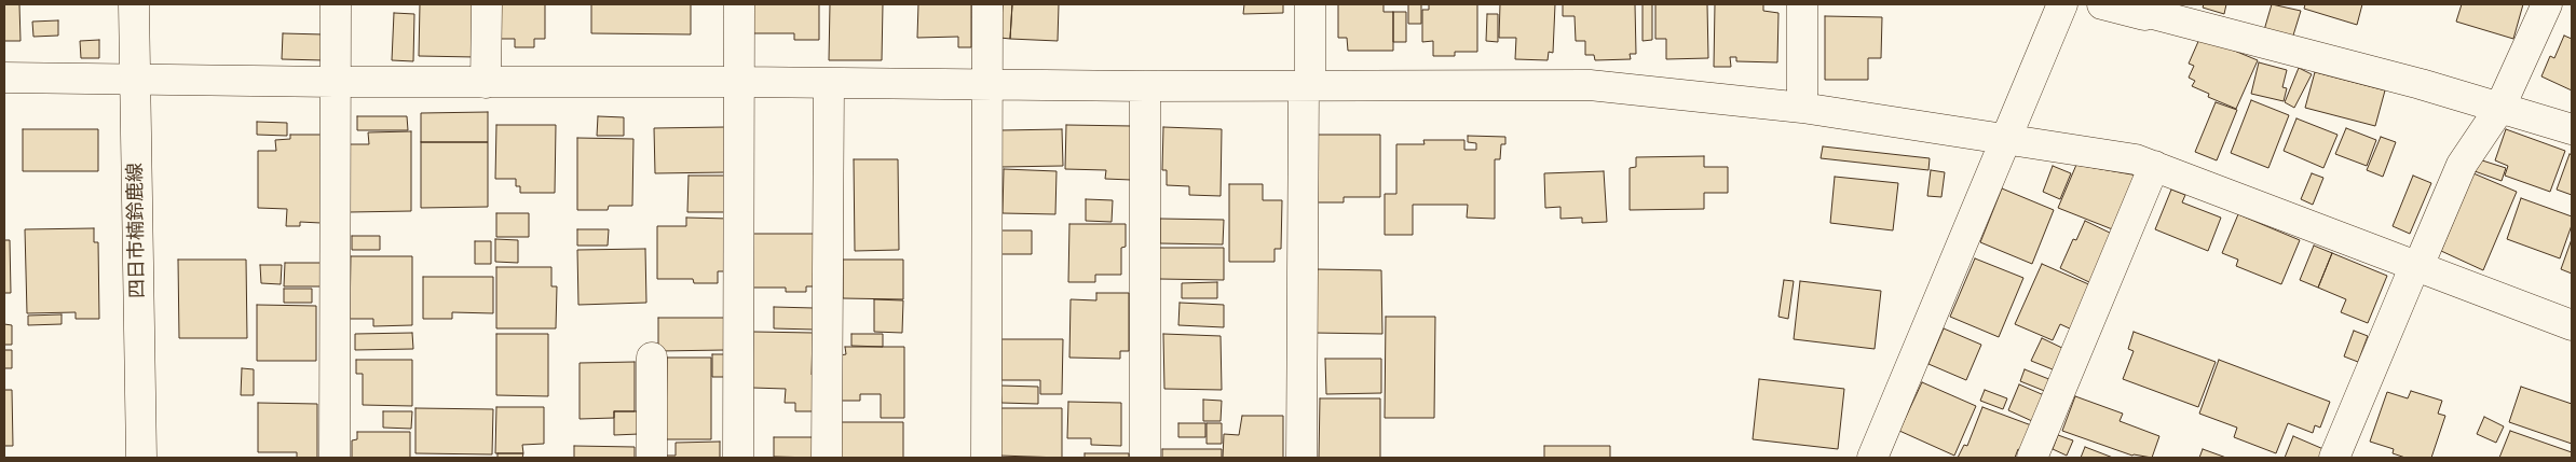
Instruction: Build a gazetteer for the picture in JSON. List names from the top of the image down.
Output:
{
  "streets": {
    "street": ["四日市楠鈴鹿線"]
  }
}
